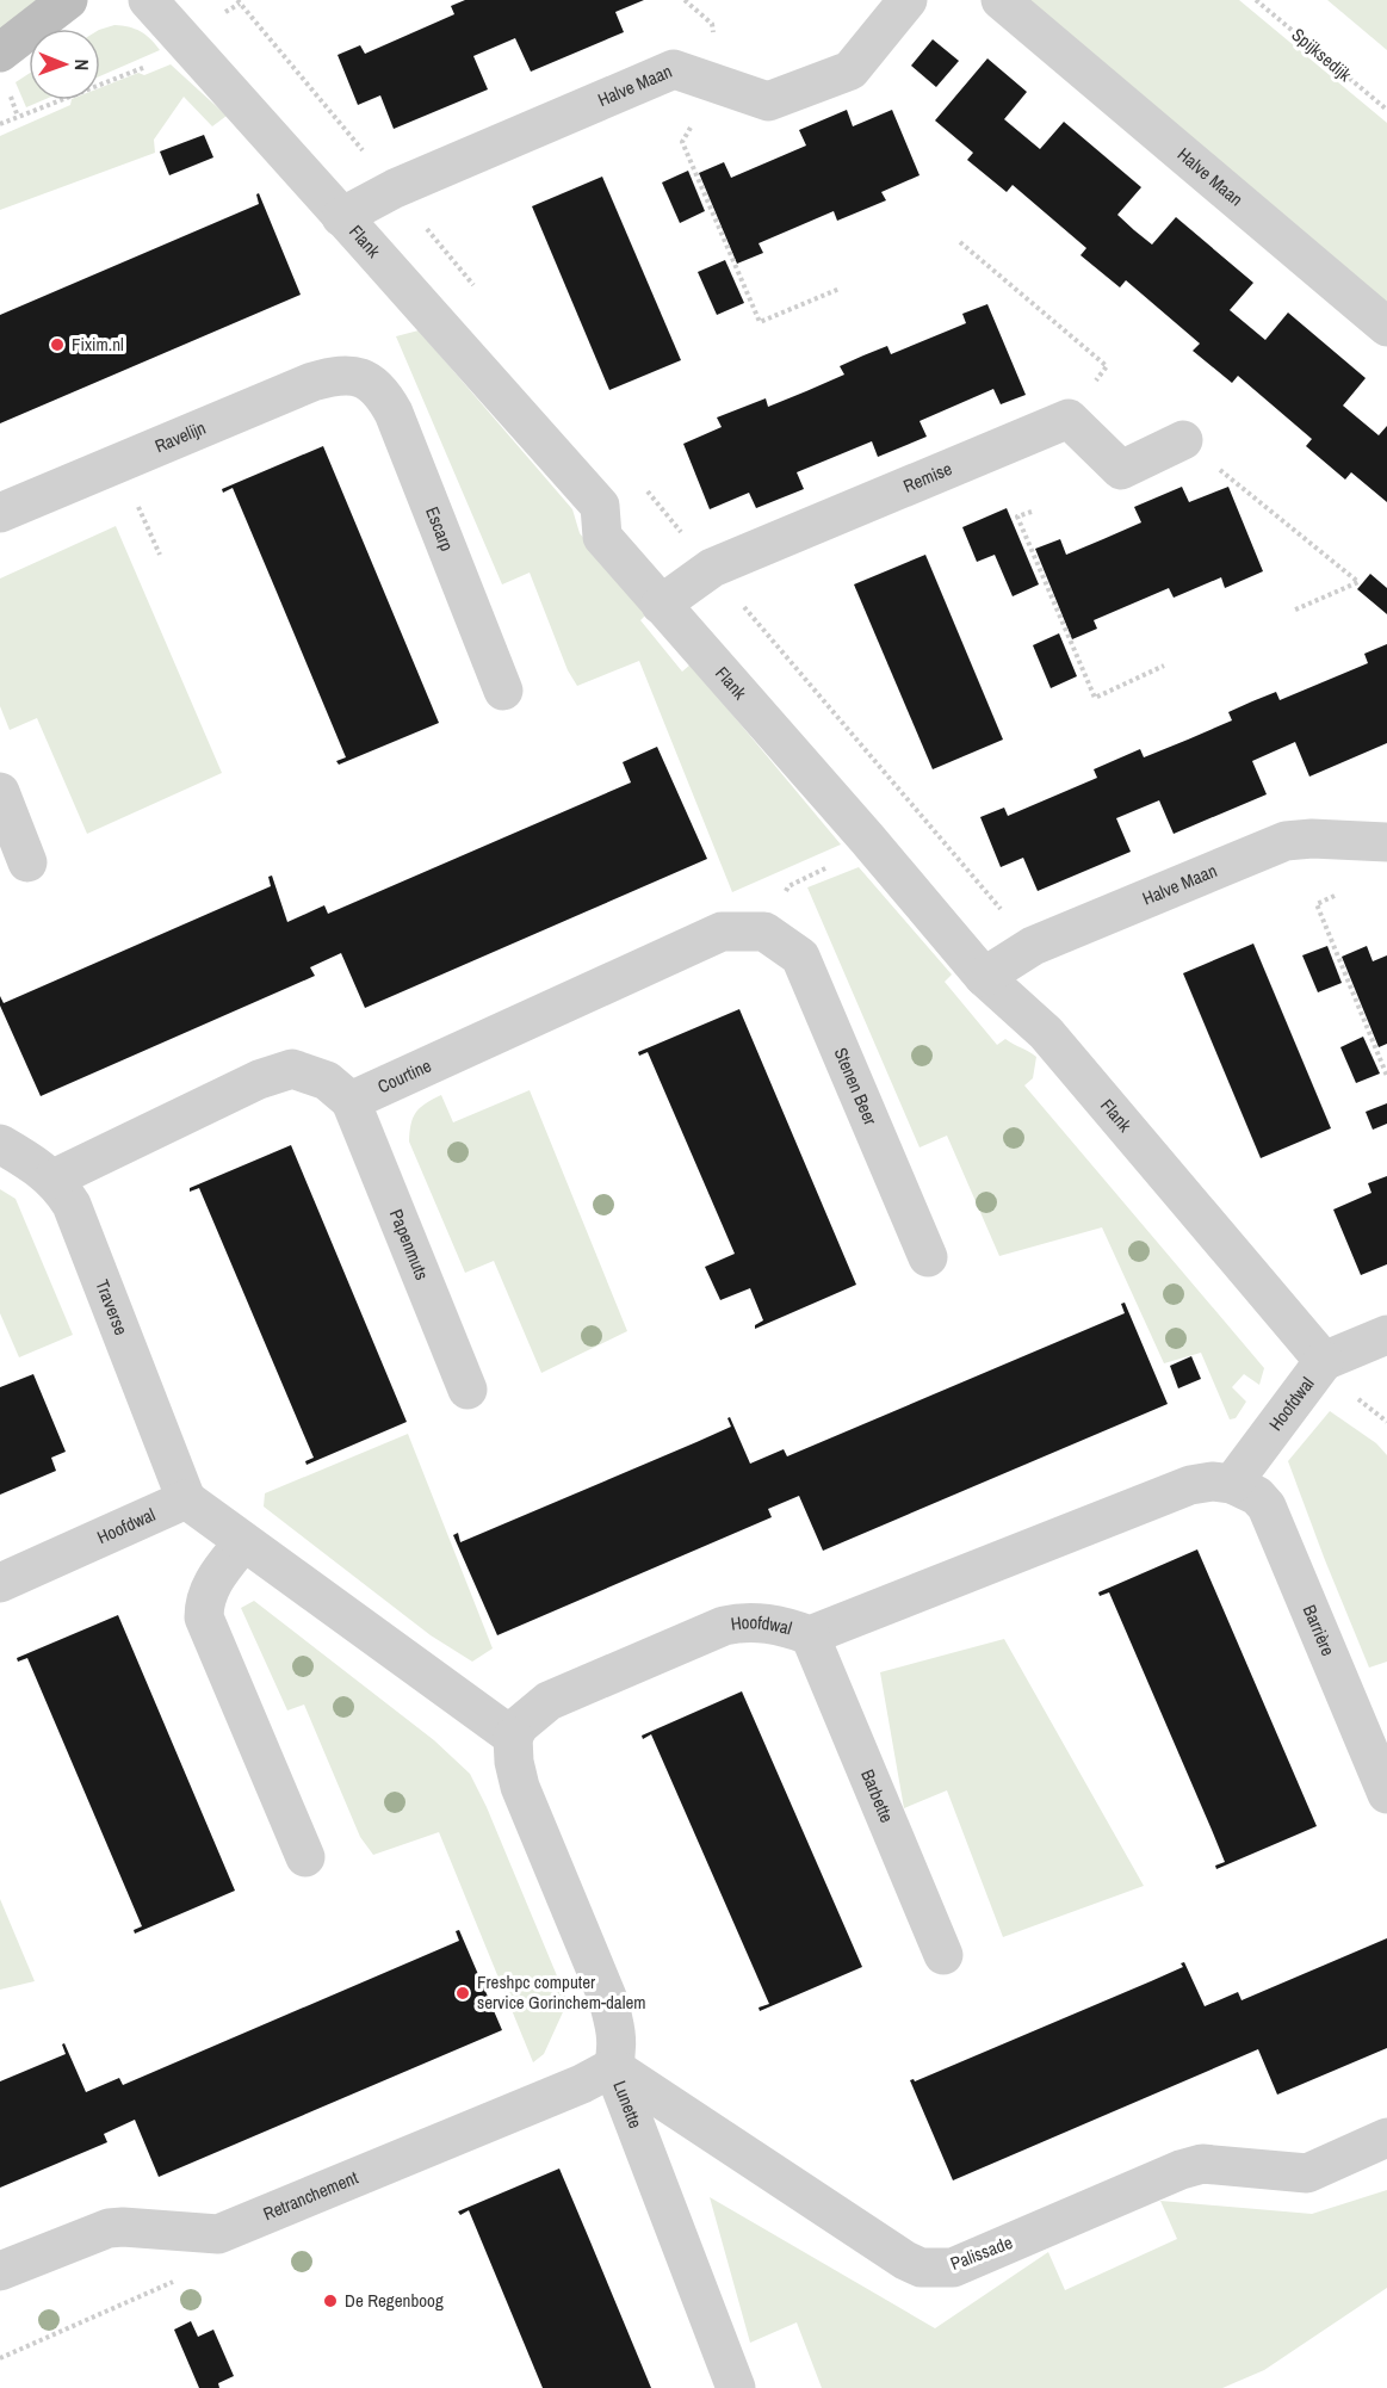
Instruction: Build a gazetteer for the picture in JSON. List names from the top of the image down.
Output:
{
  "streets": {
    "street": [
      "Halve Maan",
      "Flank",
      "Ravelijn",
      "Remise",
      "Escarp",
      "Courtine",
      "Stenen Beer",
      "Papenmuts",
      "Traverse",
      "Hoofdwal",
      "Barrière",
      "Barbette",
      "Lunette",
      "Retranchement",
      "Palissade"
    ],
    "path": ["Spijksedijk"]
  },
  "crossings": [
    ["Halve Maan", "Flank"],
    ["Flank", "Remise"],
    ["Flank", "Hoofdwal"],
    ["Ravelijn", "Escarp"],
    ["Courtine", "Stenen Beer"],
    ["Courtine", "Papenmuts"],
    ["Traverse", "Hoofdwal"],
    ["Hoofdwal", "Barrière"],
    ["Hoofdwal", "Barbette"],
    ["Hoofdwal", "Lunette"],
    ["Lunette", "Retranchement"],
    ["Lunette", "Palissade"],
    ["Retranchement", "Palissade"]
  ],
  "places": ["Fixim.nl", "Freshpc computer service Gorinchem-dalem", "De Regenboog"],
  "north": "right"
}
